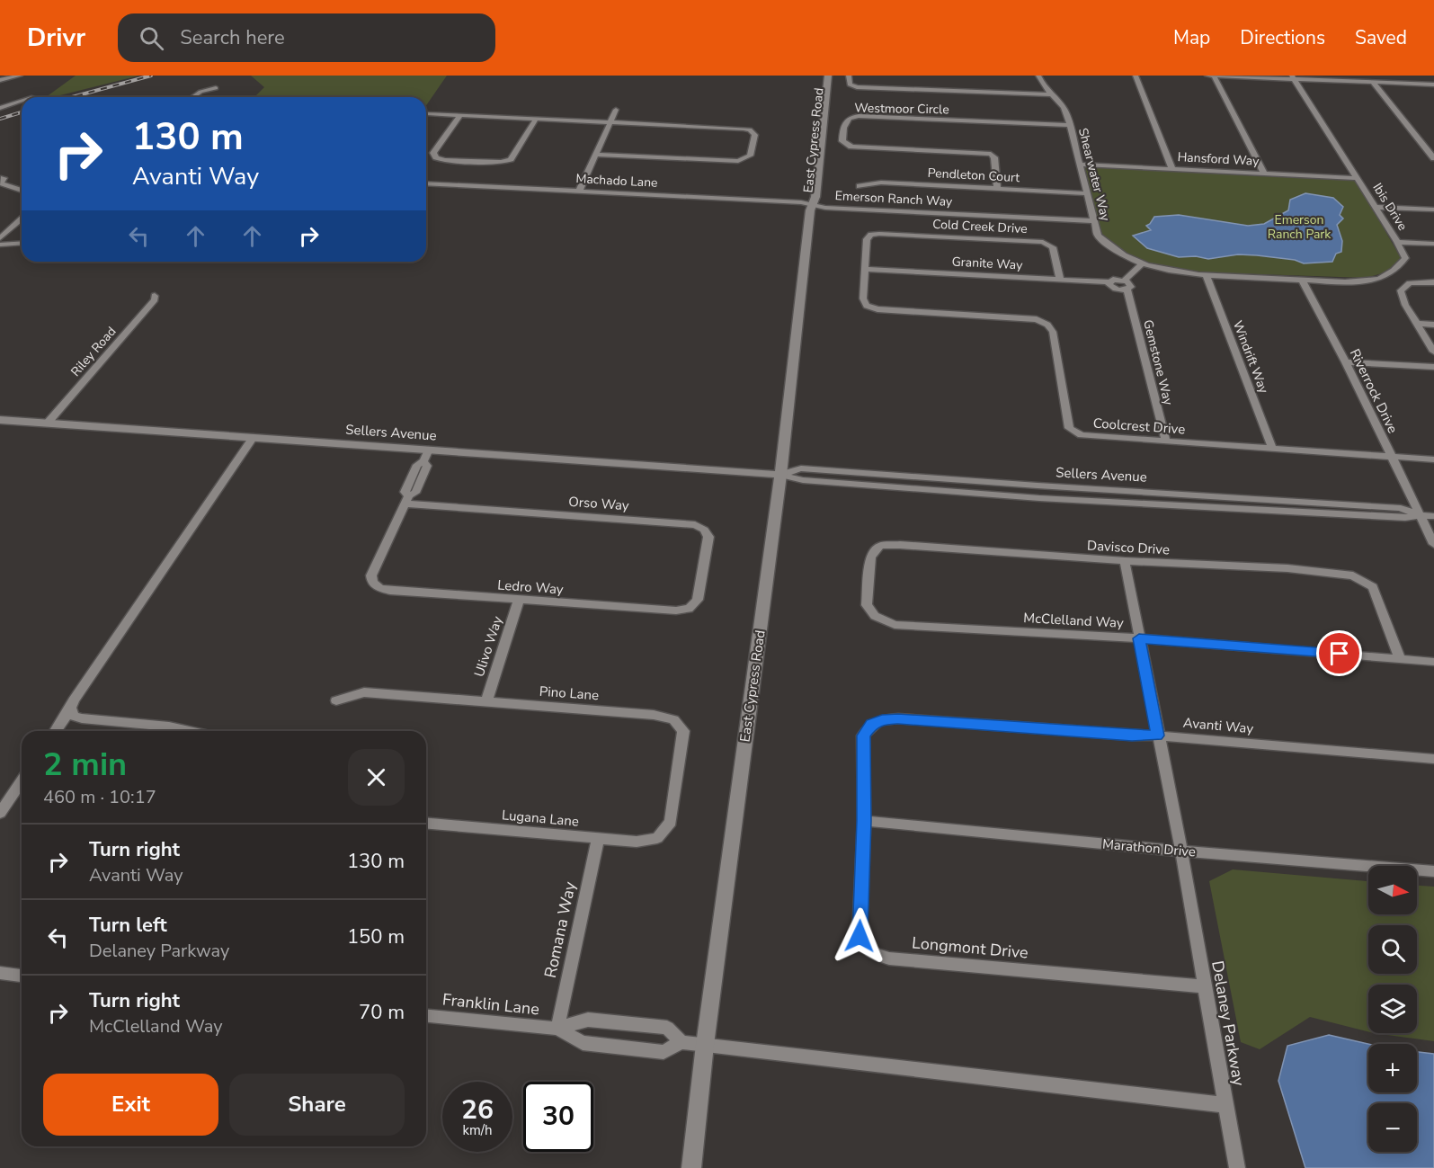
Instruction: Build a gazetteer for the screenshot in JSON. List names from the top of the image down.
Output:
{
  "streets": {
    "street": [
      "Westmoor Circle",
      "East Cypress Road",
      "Hansford Way",
      "Shearwater Way",
      "Pendleton Court",
      "Machado Lane",
      "Emerson Ranch Way",
      "Ibis Drive",
      "Cold Creek Drive",
      "Granite Way",
      "Riley Road",
      "Windrift Way",
      "Gemstone Way",
      "Riverrock Drive",
      "Coolcrest Drive",
      "Sellers Avenue",
      "Orso Way",
      "Davisco Drive",
      "Ledro Way",
      "McClelland Way",
      "Ulivo Way",
      "Pino Lane",
      "Avanti Way",
      "Lugana Lane",
      "Marathon Drive",
      "Romana Way",
      "Longmont Drive",
      "Franklin Lane",
      "Delaney Parkway"
    ]
  },
  "crossings": [
    ["Westmoor Circle", "Shearwater Way"],
    ["Westmoor Circle", "Pendleton Court"],
    ["East Cypress Road", "Machado Lane"],
    ["East Cypress Road", "Emerson Ranch Way"],
    ["East Cypress Road", "Sellers Avenue"],
    ["East Cypress Road", "Franklin Lane"],
    ["East Cypress Road", "Delaney Parkway"],
    ["Hansford Way", "Shearwater Way"],
    ["Hansford Way", "Ibis Drive"],
    ["Shearwater Way", "Pendleton Court"],
    ["Shearwater Way", "Emerson Ranch Way"],
    ["Shearwater Way", "Ibis Drive"],
    ["Shearwater Way", "Windrift Way"],
    ["Shearwater Way", "Riverrock Drive"],
    ["Machado Lane", "Emerson Ranch Way"],
    ["Ibis Drive", "Riverrock Drive"],
    ["Cold Creek Drive", "Granite Way"],
    ["Cold Creek Drive", "Coolcrest Drive"],
    ["Granite Way", "Coolcrest Drive"],
    ["Riley Road", "Sellers Avenue"],
    ["Windrift Way", "Coolcrest Drive"],
    ["Gemstone Way", "Coolcrest Drive"],
    ["Riverrock Drive", "Coolcrest Drive"],
    ["Riverrock Drive", "Sellers Avenue"],
    ["Orso Way", "Ledro Way"],
    ["Davisco Drive", "McClelland Way"],
    ["Davisco Drive", "Delaney Parkway"],
    ["Ledro Way", "Ulivo Way"],
    ["McClelland Way", "Delaney Parkway"],
    ["Ulivo Way", "Pino Lane"],
    ["Pino Lane", "Lugana Lane"],
    ["Avanti Way", "Longmont Drive"],
    ["Avanti Way", "Delaney Parkway"],
    ["Lugana Lane", "Romana Way"],
    ["Marathon Drive", "Longmont Drive"],
    ["Marathon Drive", "Delaney Parkway"],
    ["Romana Way", "Franklin Lane"],
    ["Longmont Drive", "Delaney Parkway"],
    ["Franklin Lane", "Delaney Parkway"]
  ],
  "parks": ["Emerson Ranch Park"],
  "north": "right",
  "page": {
    "header": "Drivr",
    "search": "Search here",
    "nav": ["Map", "Directions", "Saved"],
    "turn": ["130 m", "Avanti Way"],
    "heading": ["2 min", "460 m · 10:17"],
    "list": [
      {
        "name": "Turn right",
        "note": "Avanti Way",
        "value": "130 m"
      },
      {
        "name": "Turn left",
        "note": "Delaney Parkway",
        "value": "150 m"
      },
      {
        "name": "Turn right",
        "note": "McClelland Way",
        "value": "70 m"
      }
    ],
    "map_buttons": ["+", "−"],
    "buttons": ["Exit", "Share"],
    "speed": "26 km/h",
    "limit": "30"
  }
}
